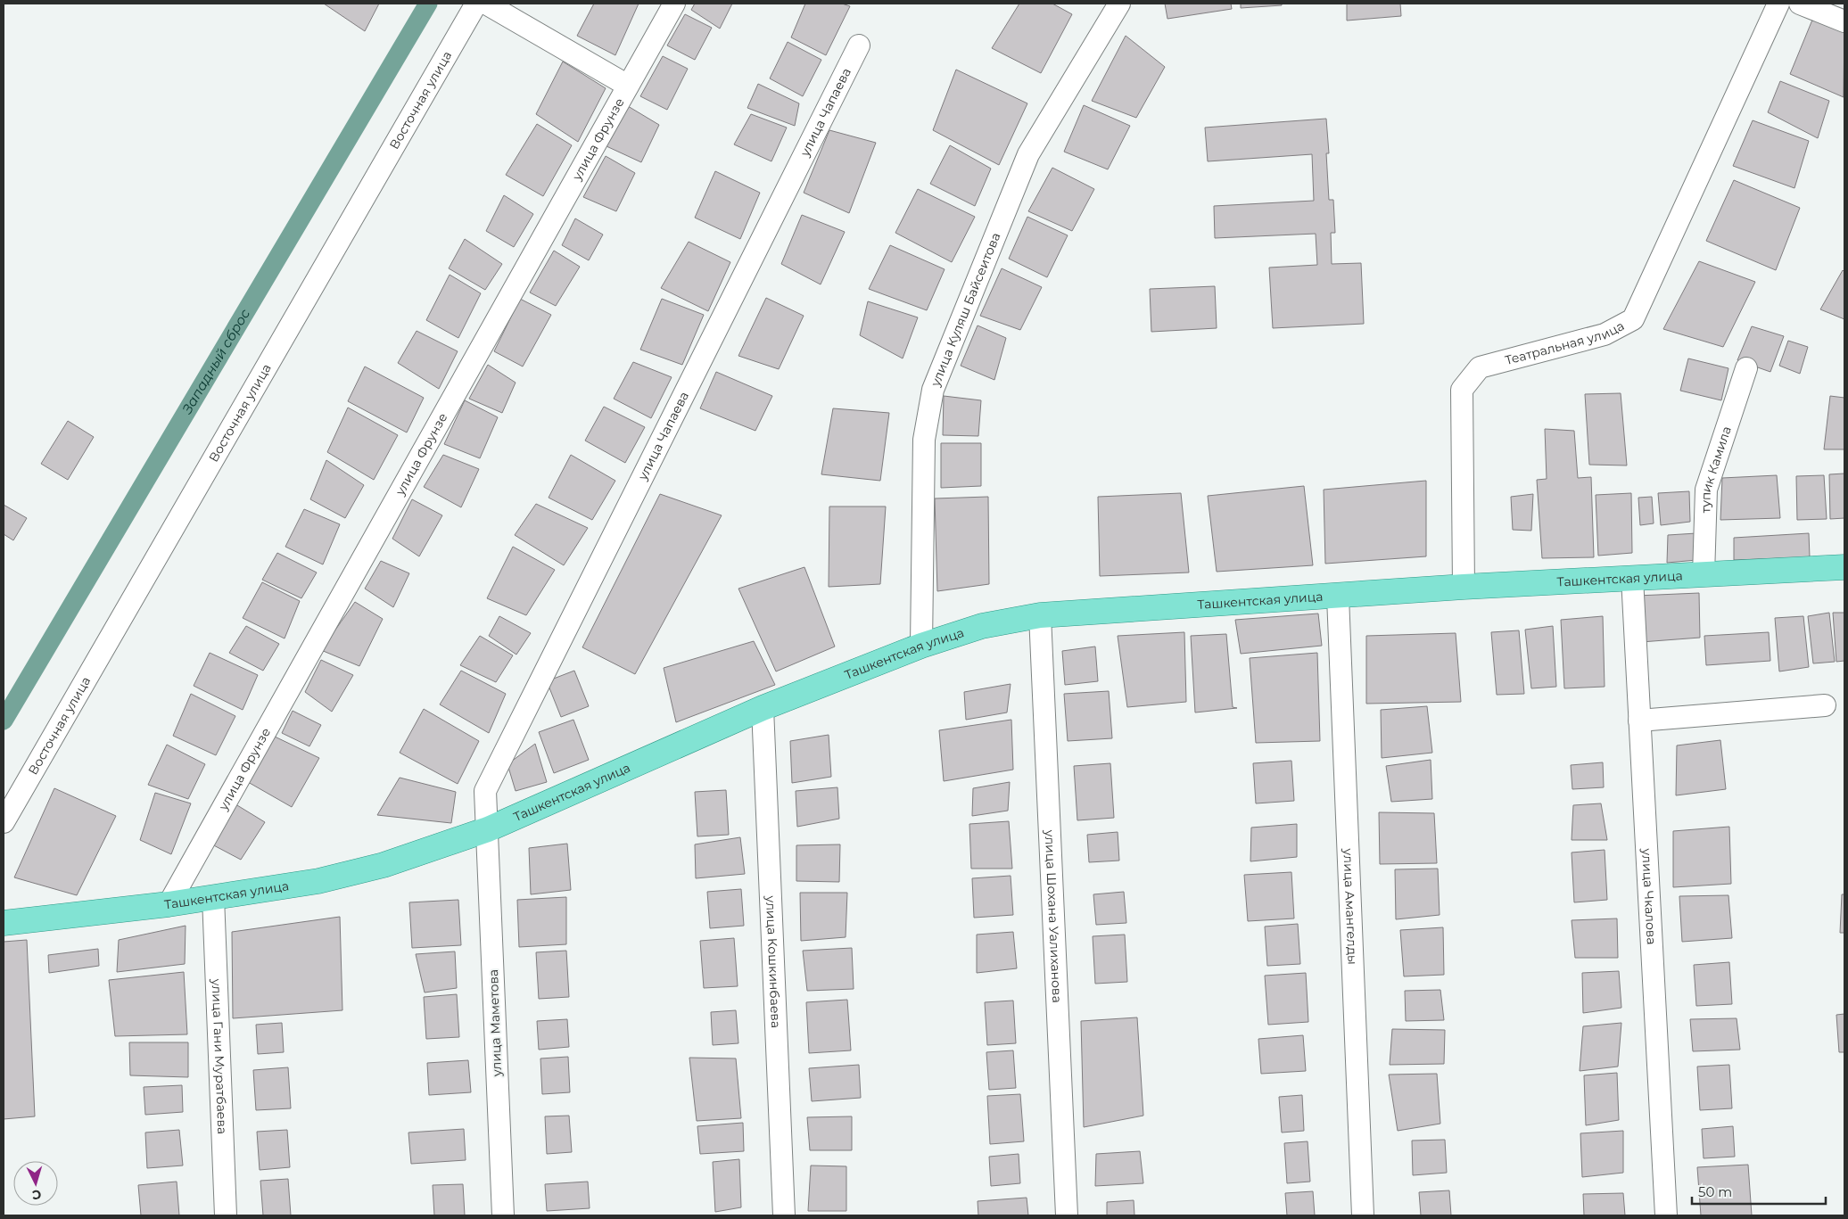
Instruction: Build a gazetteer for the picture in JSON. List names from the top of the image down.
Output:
{
  "streets": {
    "main road": ["Ташкентская улица"],
    "street": [
      "Восточная улица",
      "улица Чапаева",
      "улица Фрунзе",
      "улица Куляш Байсеитова",
      "Театральная улица",
      "тупик Камила",
      "улица Чкалова",
      "улица Амангелды",
      "улица Шохана Уалиханова",
      "улица Кошкинбаева",
      "улица Маметова",
      "улица Гани Муратбаева"
    ]
  },
  "crossings": [
    ["улица Чапаева", "Ташкентская улица"],
    ["улица Чапаева", "улица Маметова"],
    ["улица Фрунзе", "Ташкентская улица"],
    ["улица Куляш Байсеитова", "Ташкентская улица"],
    ["Театральная улица", "Ташкентская улица"],
    ["тупик Камила", "Ташкентская улица"],
    ["Ташкентская улица", "улица Чкалова"],
    ["Ташкентская улица", "улица Амангелды"],
    ["Ташкентская улица", "улица Шохана Уалиханова"],
    ["Ташкентская улица", "улица Кошкинбаева"],
    ["Ташкентская улица", "улица Маметова"],
    ["Ташкентская улица", "улица Гани Муратбаева"]
  ],
  "water": ["Западный сброс"],
  "scale_bar": "50 m",
  "north": "bottom"
}
